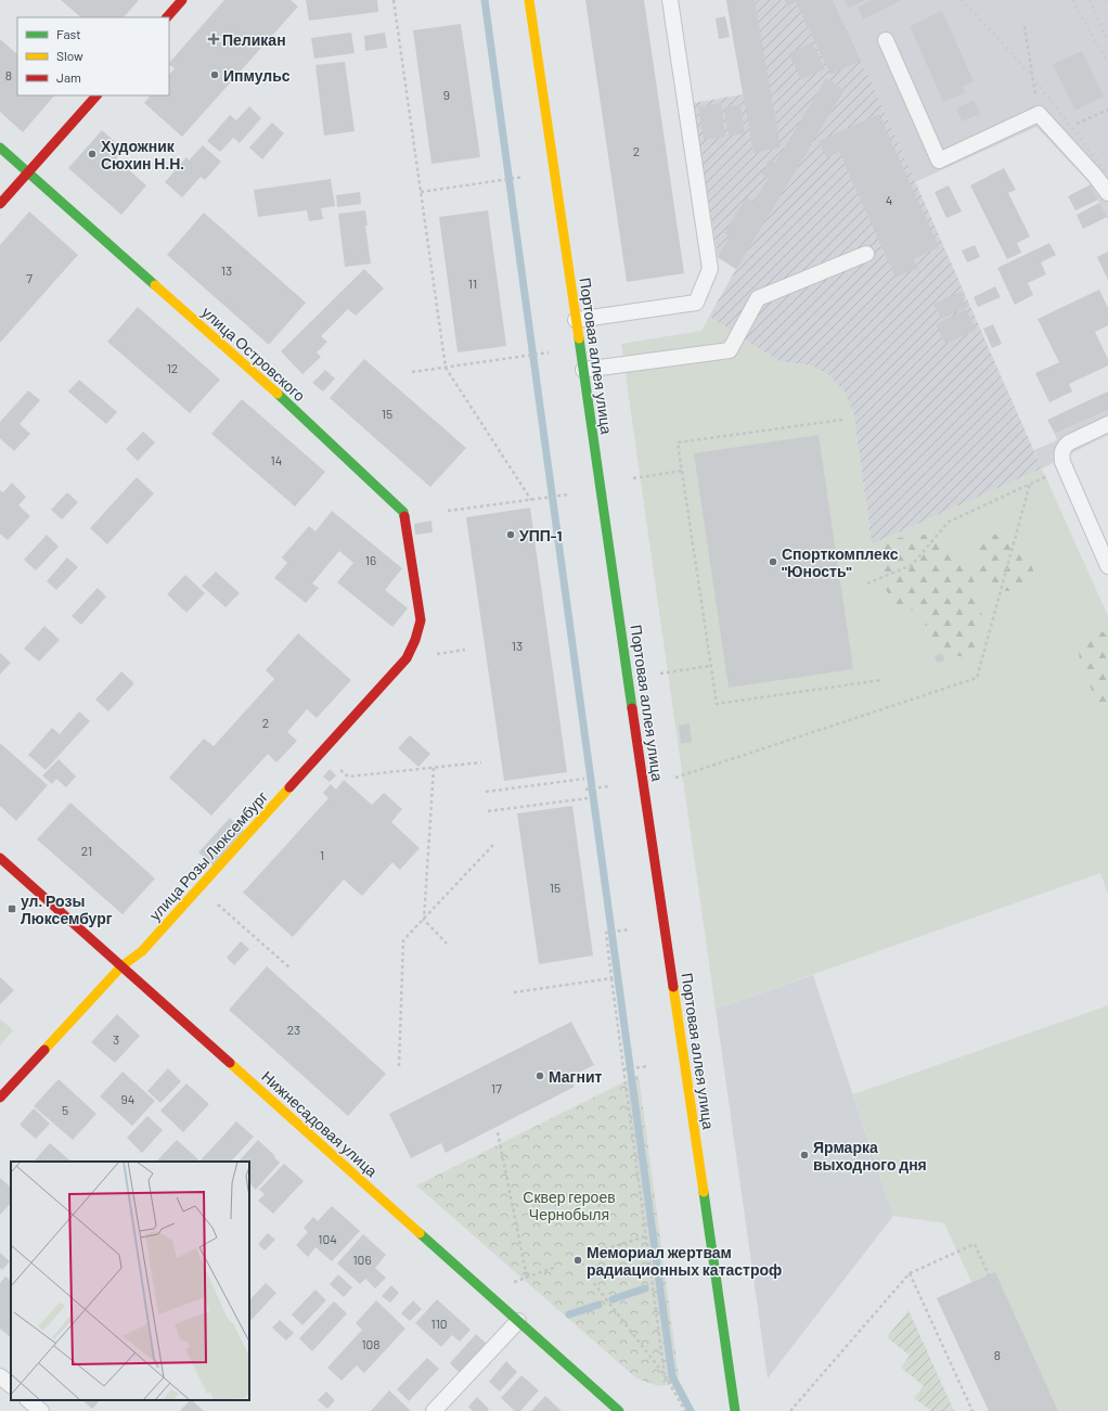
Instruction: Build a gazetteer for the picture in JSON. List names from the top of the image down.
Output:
{
  "streets": {
    "street": [
      "улица Островского",
      "Портовая аллея улица",
      "улица Розы Люксембург",
      "Нижнесадовая улица"
    ]
  },
  "crossings": [
    ["улица Островского", "улица Розы Люксембург"],
    ["улица Розы Люксембург", "Нижнесадовая улица"]
  ],
  "parks": ["Сквер героев Чернобыля"],
  "places": {
    "health": ["Пеликан"],
    "other": [
      "Ипмульс",
      "Художник Сюхин Н.Н.",
      "УПП-1",
      "Спорткомплекс \"Юность\"",
      "Магнит",
      "Ярмарка выходного дня",
      "Мемориал жертвам радиационных катастроф"
    ],
    "transit": ["ул. Розы Люксембург"]
  },
  "house_numbers": [
    "8",
    "9",
    "2",
    "4",
    "13",
    "7",
    "11",
    "12",
    "15",
    "14",
    "16",
    "13",
    "2",
    "21",
    "1",
    "15",
    "23",
    "3",
    "17",
    "94",
    "5",
    "104",
    "106",
    "110",
    "108",
    "8"
  ],
  "legend": ["Fast", "Slow", "Jam"]
}
